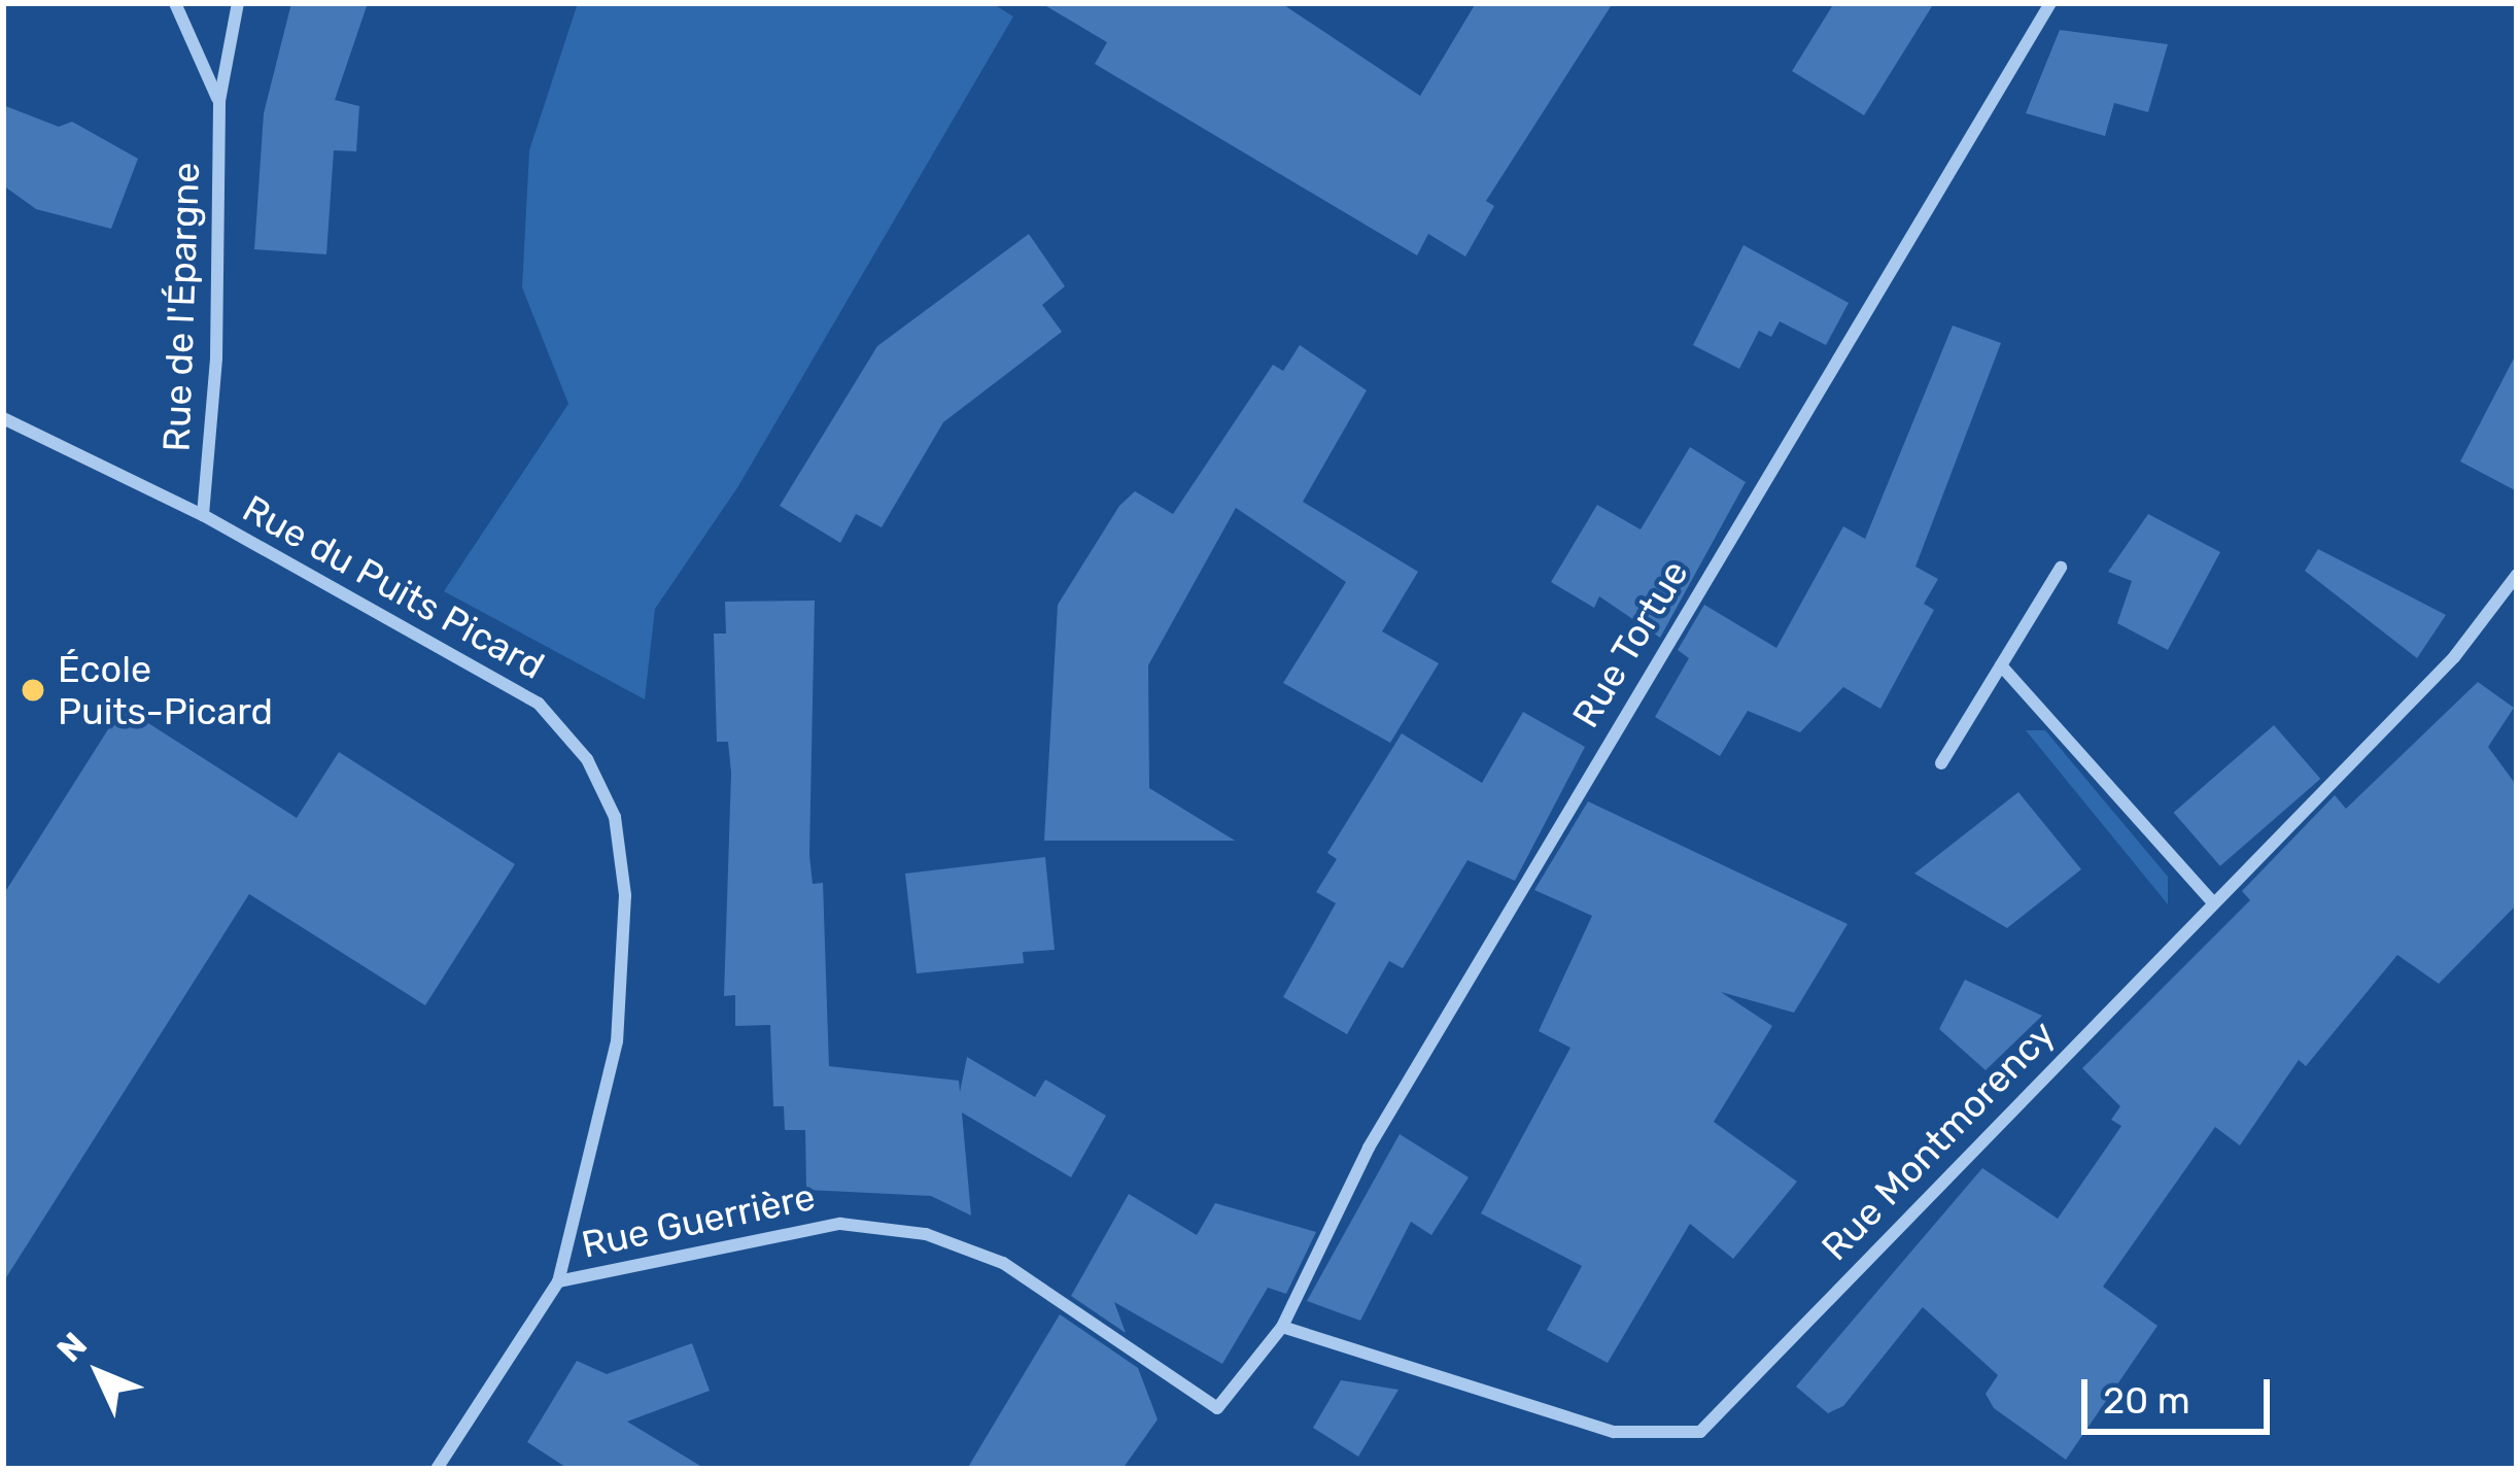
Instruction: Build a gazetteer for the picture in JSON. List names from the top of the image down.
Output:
{
  "streets": {
    "street": [
      "Rue de l'Épargne",
      "Rue du Puits Picard",
      "Rue Tortue",
      "Rue Montmorency",
      "Rue Guerrière"
    ]
  },
  "crossings": [
    ["Rue de l'Épargne", "Rue du Puits Picard"],
    ["Rue du Puits Picard", "Rue Guerrière"],
    ["Rue Tortue", "Rue Montmorency"],
    ["Rue Tortue", "Rue Guerrière"],
    ["Rue Montmorency", "Rue Guerrière"]
  ],
  "places": ["École Puits-Picard"],
  "scale_bar": "20 m",
  "north": "top left"
}
